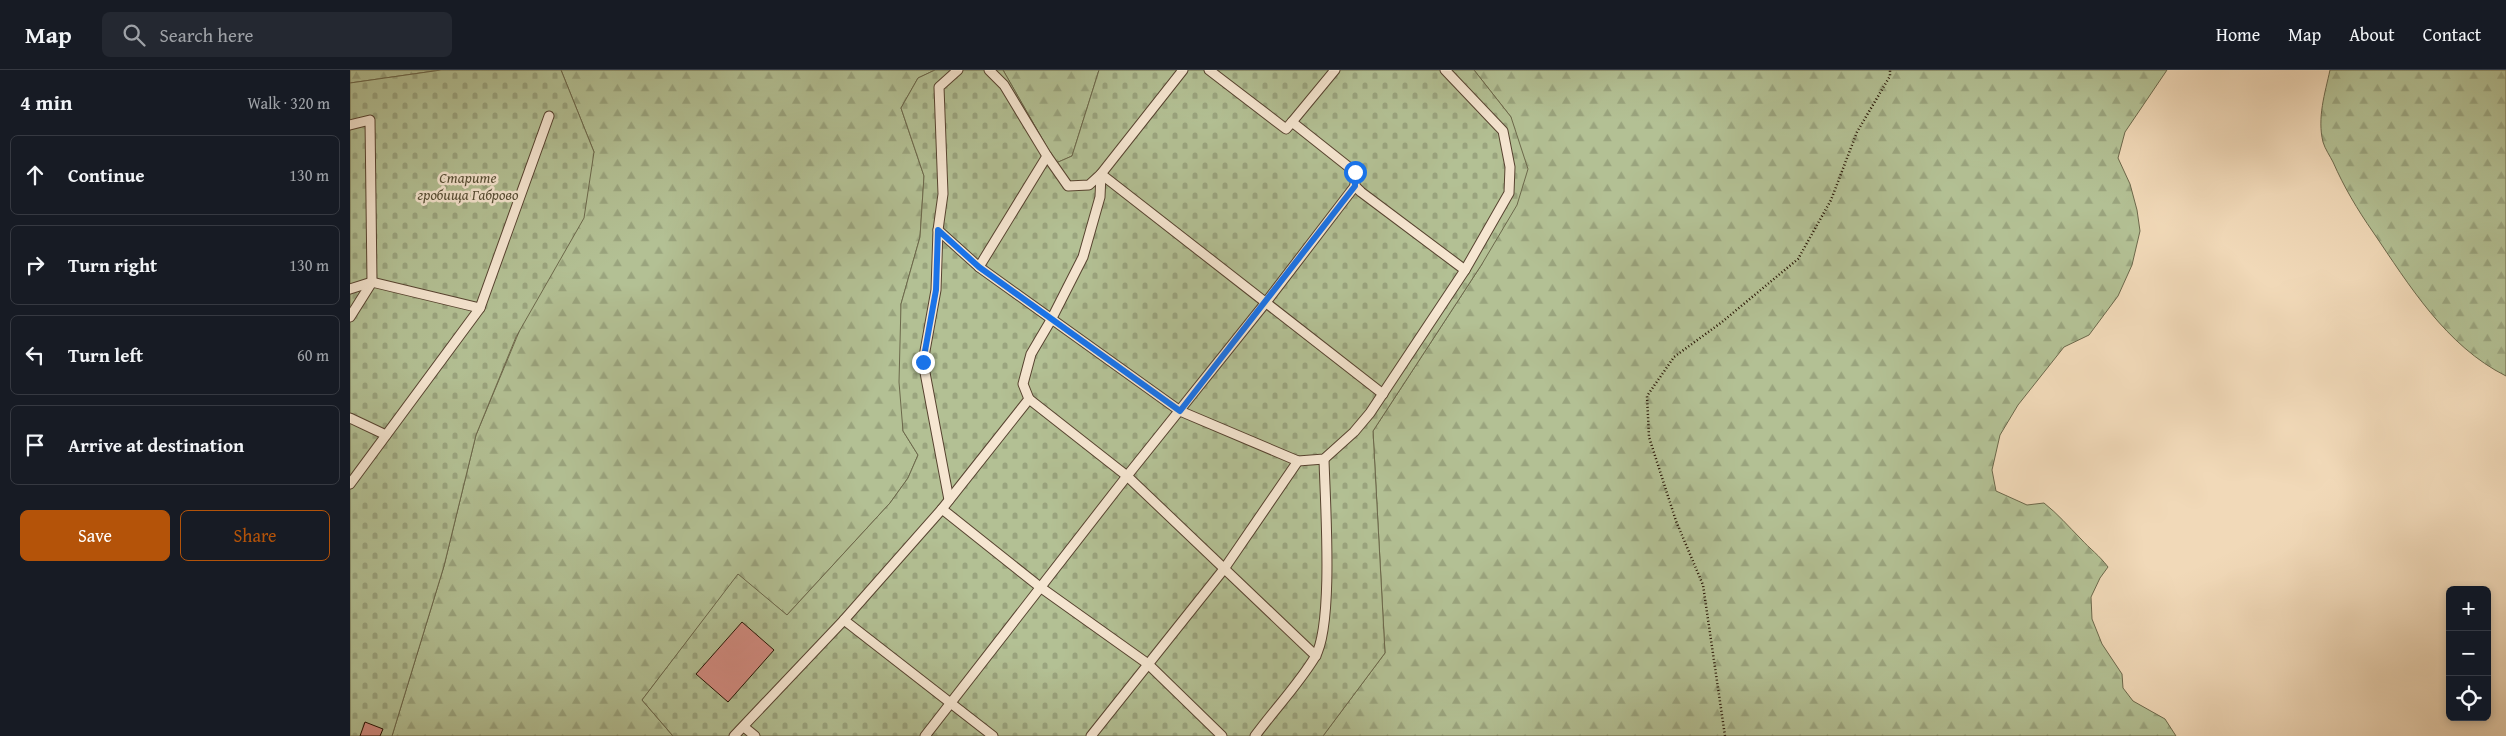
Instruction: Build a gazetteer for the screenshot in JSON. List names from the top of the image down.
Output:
{
  "parks": ["Старите гробища Габрово"],
  "page": {
    "header": "Map",
    "search": "Search here",
    "nav": [
      "Home",
      "Map",
      "About",
      "Contact"
    ],
    "heading": ["4 min", "Walk · 320 m"],
    "list": [
      ["Continue", "130 m"],
      ["Turn right", "130 m"],
      ["Turn left", "60 m"],
      "Arrive at destination"
    ],
    "buttons": ["Save", "Share"],
    "map_buttons": ["+", "−"]
  }
}
